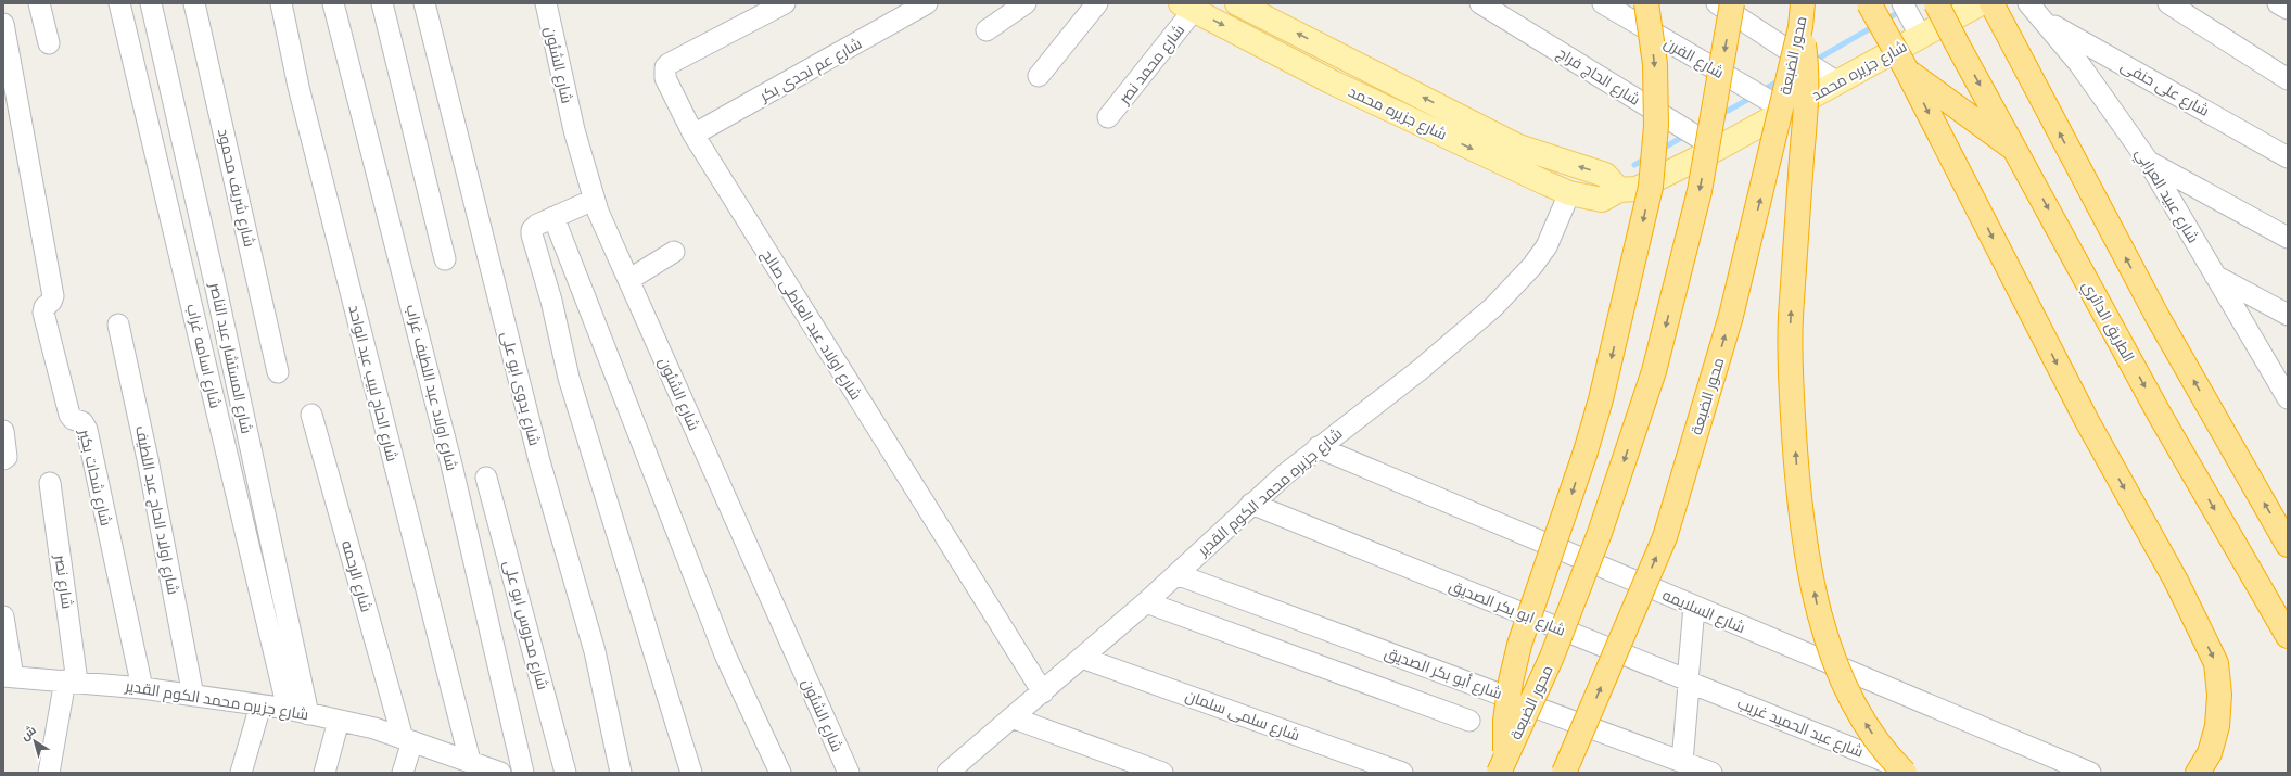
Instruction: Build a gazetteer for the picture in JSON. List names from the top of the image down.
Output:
{
  "streets": {
    "highway": ["محور الضبعة", "الطريق الدائري"],
    "main road": ["شارع جزيره محمد"],
    "street": [
      "شارع الفرن",
      "شارع محمد نصر",
      "شارع الشئون",
      "شارع عم نجدى بكر",
      "شارع الحاج فراج",
      "شارع على حنفى",
      "شارع شريف محمود",
      "شارع عبيد العرابي",
      "شارع اولاد عبد العاطى صالح",
      "شارع اسامه غراب",
      "شارع المستشار عبد الناصر",
      "شارع الحاج لبيب عبد الواحد",
      "شارع اولاد عبد اللطيف غراب",
      "شارع بدوى ابو على",
      "شارع شحات بكير",
      "شارع جزيره محمد الكوم القدير",
      "شارع اولاد الحاج عبد اللطيف",
      "شارع الرحمه",
      "شارع نصر",
      "شارع ابو بكر الصديق",
      "شارع السلايمه",
      "شارع محروس ابو على",
      "شارع أبو بكر الصديق",
      "شارع سلمى سلمان",
      "شارع عبد الحميد غريب"
    ]
  },
  "crossings": [
    ["شارع الفرن", "شارع جزيره محمد"],
    ["شارع محمد نصر", "شارع جزيره محمد"],
    ["شارع عم نجدى بكر", "شارع اولاد عبد العاطى صالح"],
    ["شارع جزيره محمد", "شارع الحاج فراج"],
    ["شارع جزيره محمد", "شارع جزيره محمد الكوم القدير"],
    ["شارع على حنفى", "شارع عبيد العرابي"],
    ["شارع اولاد عبد العاطى صالح", "شارع جزيره محمد الكوم القدير"],
    ["شارع اسامه غراب", "شارع جزيره محمد الكوم القدير"],
    ["شارع المستشار عبد الناصر", "شارع جزيره محمد الكوم القدير"],
    ["شارع الحاج لبيب عبد الواحد", "شارع جزيره محمد الكوم القدير"],
    ["شارع شحات بكير", "شارع جزيره محمد الكوم القدير"],
    ["شارع جزيره محمد الكوم القدير", "شارع اولاد الحاج عبد اللطيف"],
    ["شارع جزيره محمد الكوم القدير", "شارع الرحمه"],
    ["شارع جزيره محمد الكوم القدير", "شارع نصر"],
    ["شارع جزيره محمد الكوم القدير", "شارع ابو بكر الصديق"],
    ["شارع جزيره محمد الكوم القدير", "شارع السلايمه"],
    ["شارع جزيره محمد الكوم القدير", "شارع أبو بكر الصديق"],
    ["شارع جزيره محمد الكوم القدير", "شارع سلمى سلمان"],
    ["شارع ابو بكر الصديق", "شارع عبد الحميد غريب"]
  ],
  "north": "top left"
}
